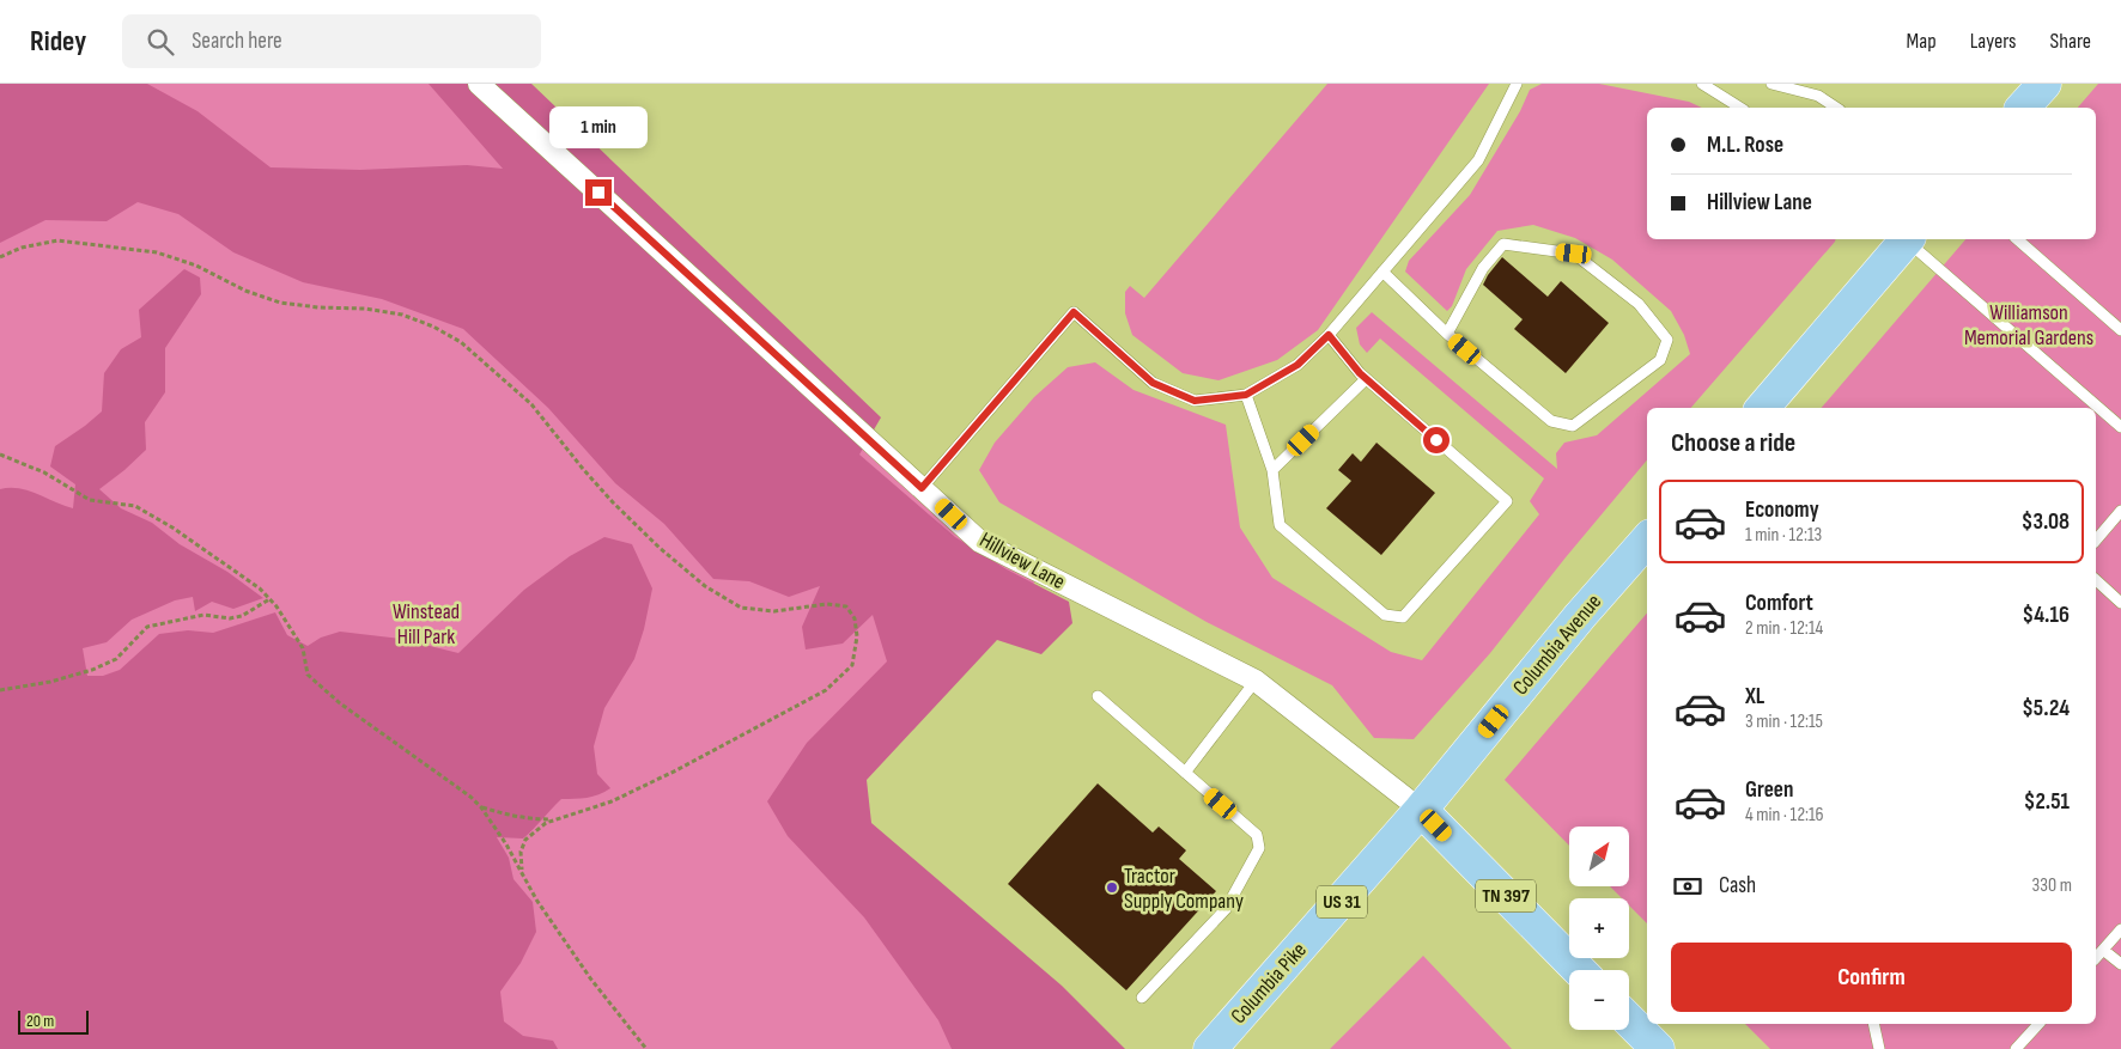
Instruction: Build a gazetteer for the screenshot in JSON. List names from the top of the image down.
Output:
{
  "streets": {
    "main road": [
      "Columbia Avenue",
      "TN 397",
      "US 31",
      "Columbia Pike"
    ],
    "street": ["Hillview Lane"]
  },
  "crossings": [
    ["Hillview Lane", "Columbia Avenue"],
    ["Hillview Lane", "TN 397"],
    ["Hillview Lane", "Columbia Pike"],
    ["Columbia Avenue", "TN 397"],
    ["Columbia Avenue", "Columbia Pike"],
    ["TN 397", "Columbia Pike"]
  ],
  "parks": ["Williamson Memorial Gardens", "Winstead Hill Park"],
  "places": ["Tractor Supply Company"],
  "scale_bar": "20 m",
  "north": "top right",
  "page": {
    "header": "Ridey",
    "search": "Search here",
    "nav": ["Map", "Layers", "Share"],
    "bubble": "1 min",
    "banner": ["M.L. Rose", "Hillview Lane"],
    "heading": "Choose a ride",
    "list": [
      {
        "name": "Economy",
        "note": "1 min · 12:13",
        "value": "$3.08"
      },
      {
        "name": "Comfort",
        "note": "2 min · 12:14",
        "value": "$4.16"
      },
      {
        "name": "XL",
        "note": "3 min · 12:15",
        "value": "$5.24"
      },
      {
        "name": "Green",
        "note": "4 min · 12:16",
        "value": "$2.51"
      }
    ],
    "map_buttons": ["+", "−"],
    "pay": ["Cash", "330 m"],
    "buttons": "Confirm",
    "scale": "20 m"
  }
}
